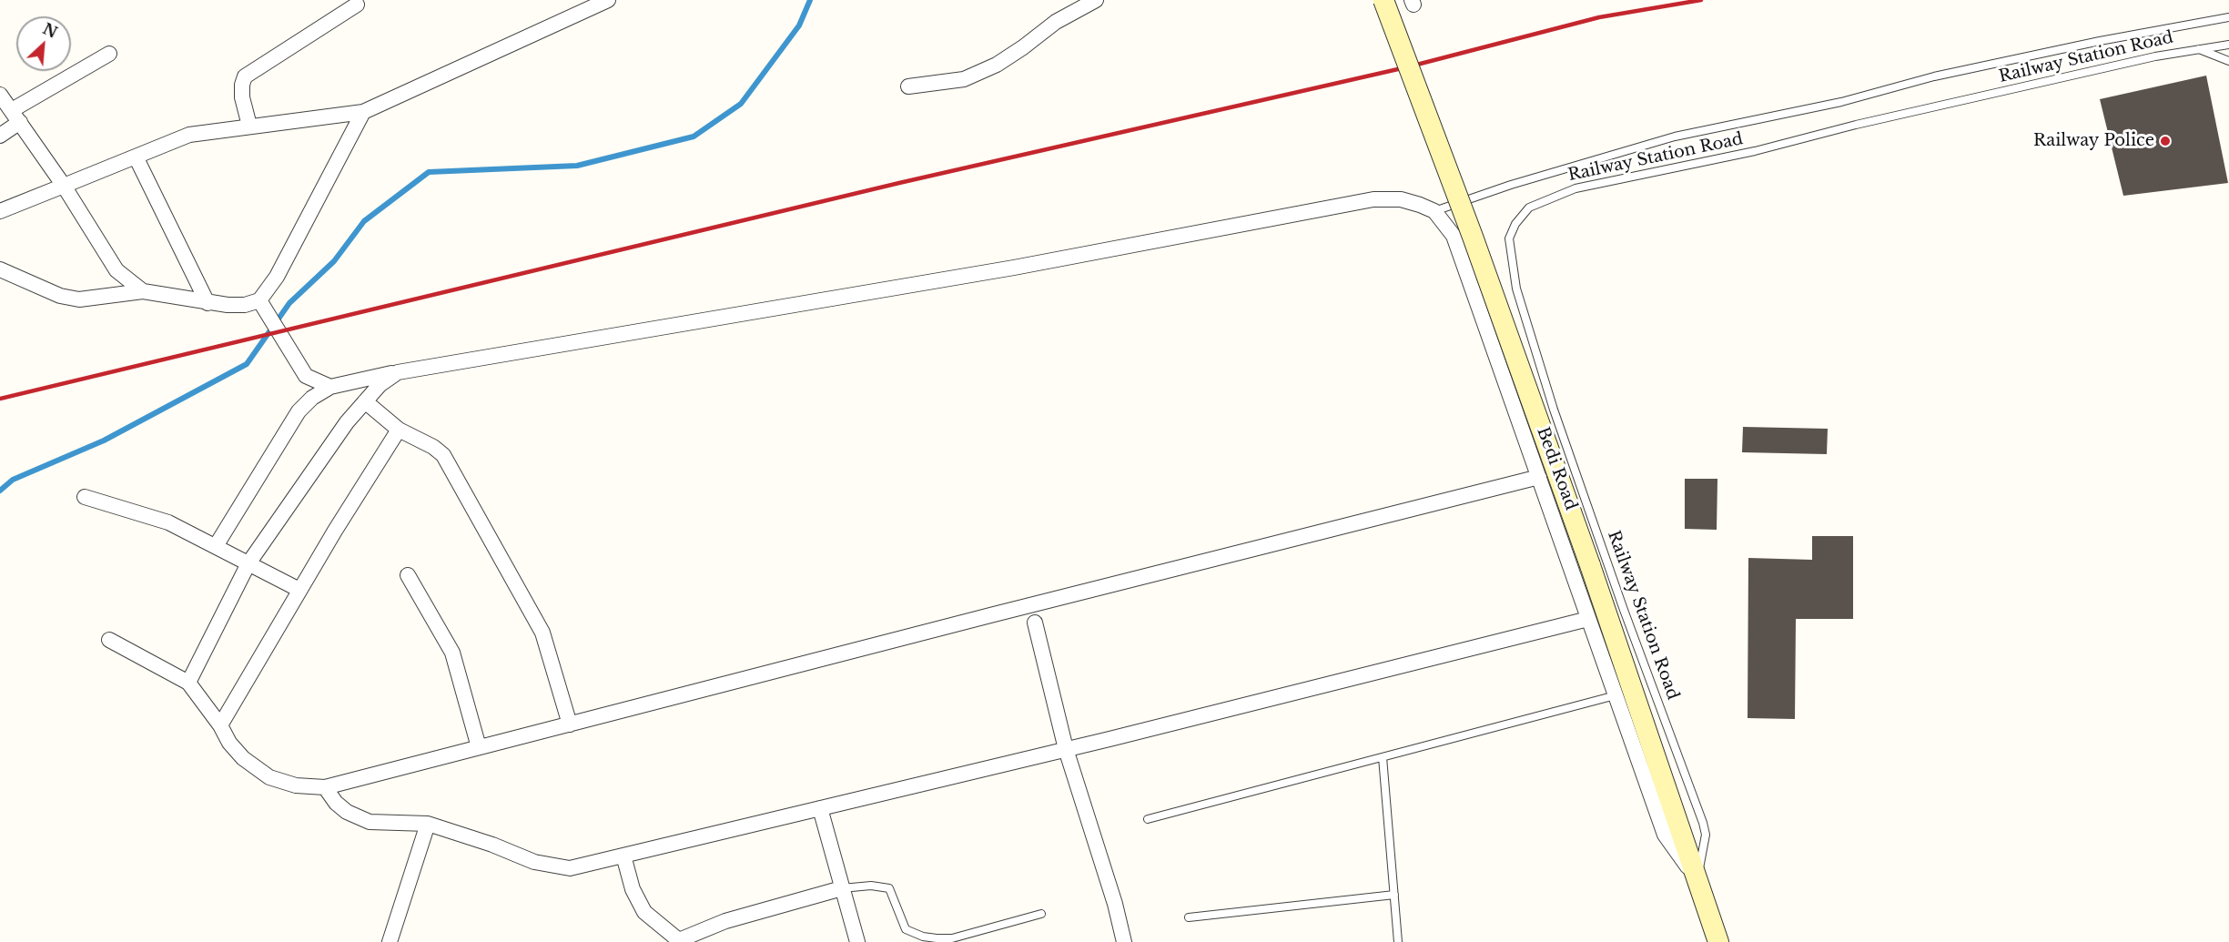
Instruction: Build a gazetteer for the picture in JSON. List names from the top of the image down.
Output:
{
  "streets": {
    "main road": ["Bedi Road"],
    "lane": ["Railway Station Road"]
  },
  "crossings": [
    ["Railway Station Road", "Bedi Road"]
  ],
  "places": ["Railway Police"],
  "north": "top right"
}
